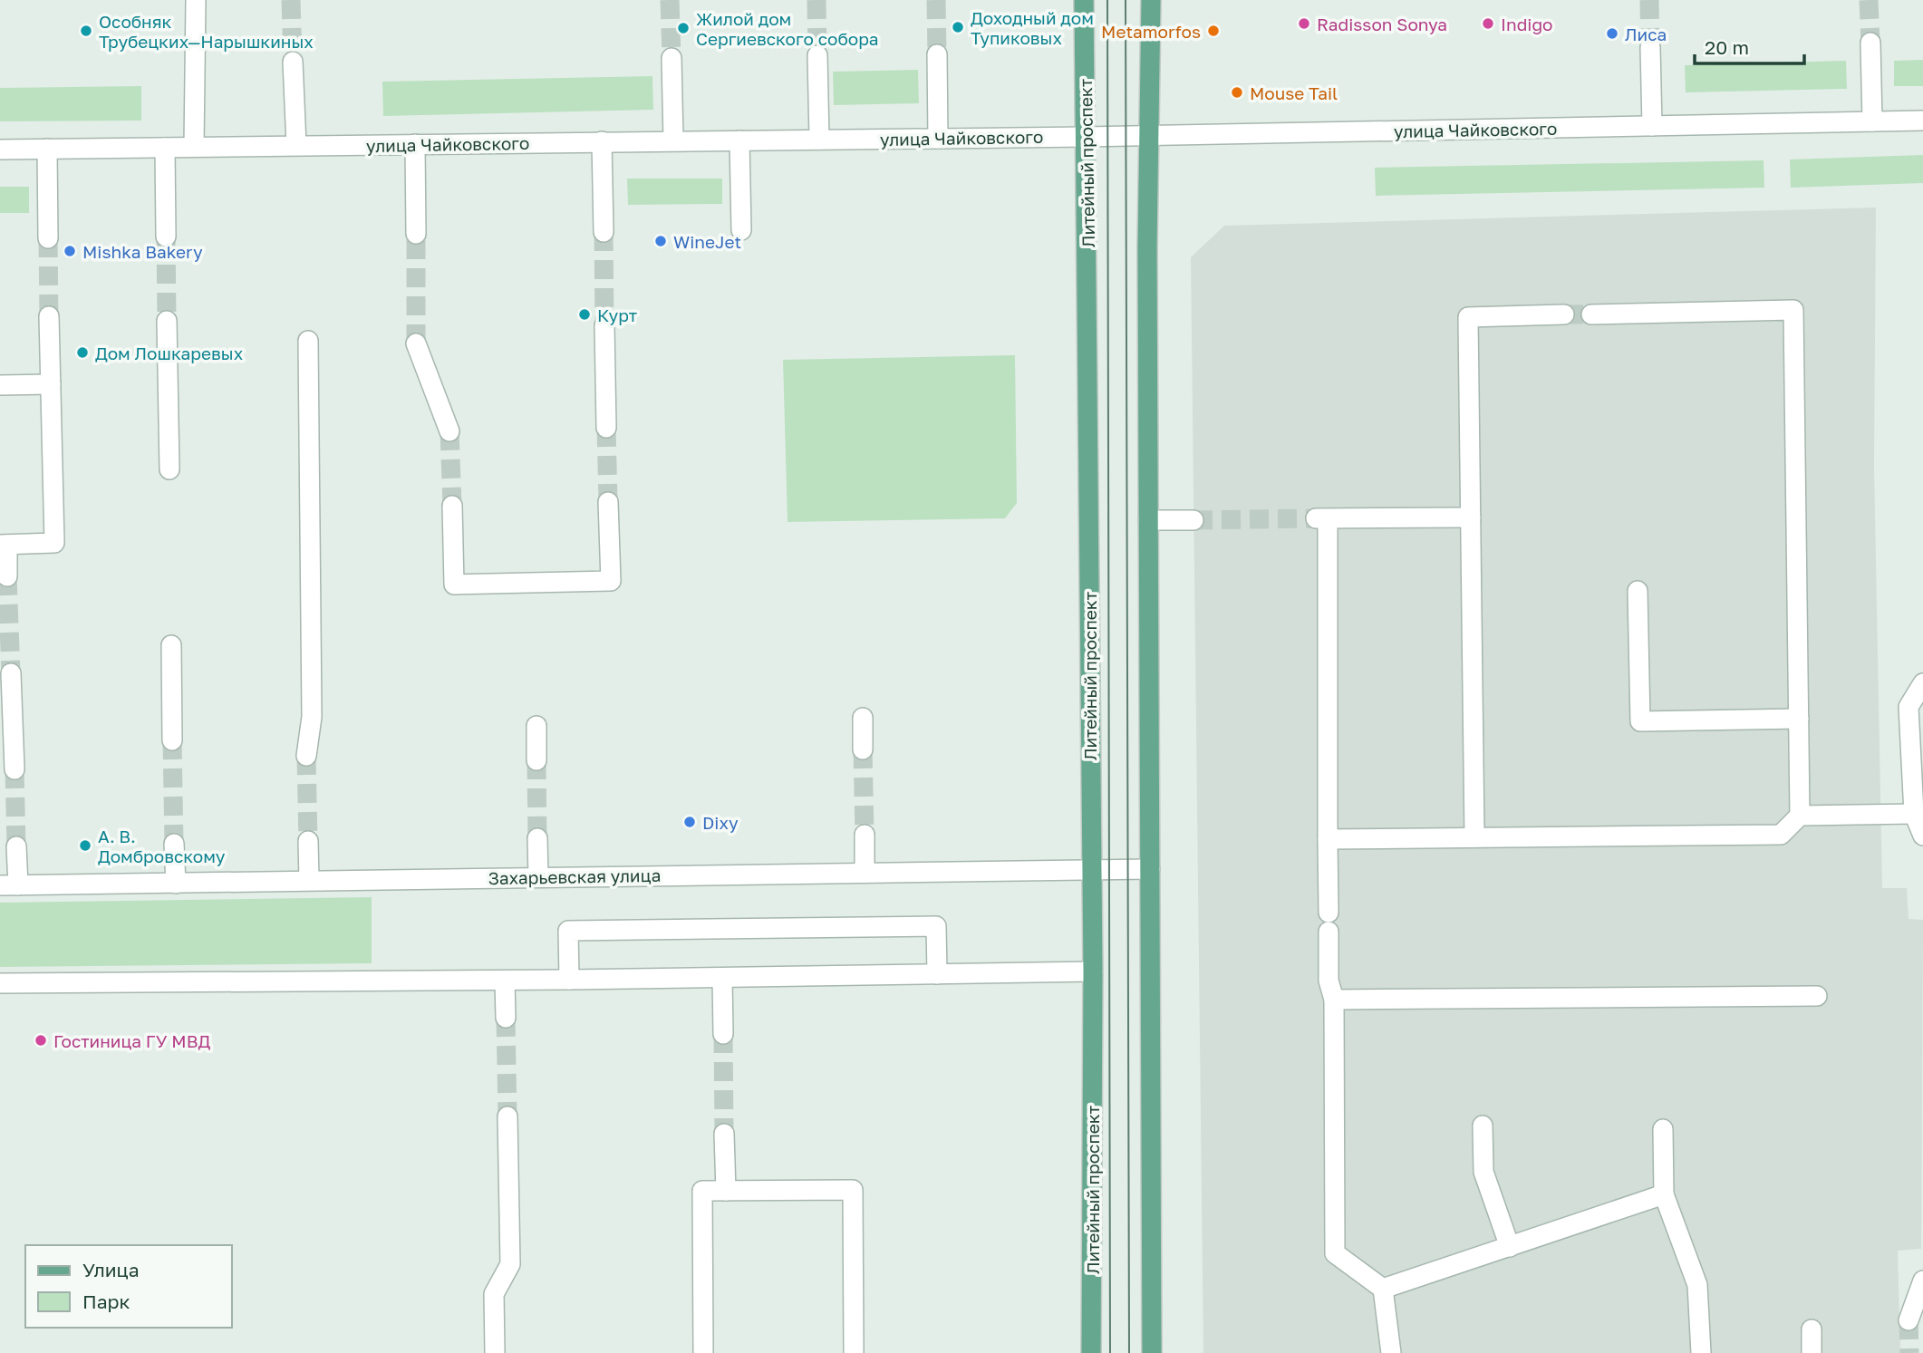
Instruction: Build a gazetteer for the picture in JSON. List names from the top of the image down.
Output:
{
  "streets": {
    "main road": ["Литейный проспект"],
    "street": ["улица Чайковского", "Захарьевская улица"]
  },
  "crossings": [
    ["улица Чайковского", "Литейный проспект"],
    ["Литейный проспект", "Захарьевская улица"]
  ],
  "places": [
    "Radisson Sonya",
    "Indigo",
    "Доходный дом Тупиковых",
    "Жилой дом Сергиевского собора",
    "Особняк Трубецких—Нарышкиных",
    "Metamorfos",
    "Лиса",
    "Mouse Tail",
    "WineJet",
    "Mishka Bakery",
    "Курт",
    "Дом Лошкаревых",
    "Dixy",
    "А. В. Домбровскому",
    "Гостиница ГУ МВД"
  ],
  "legend": ["Улица", "Парк"],
  "scale_bar": "20 m"
}
